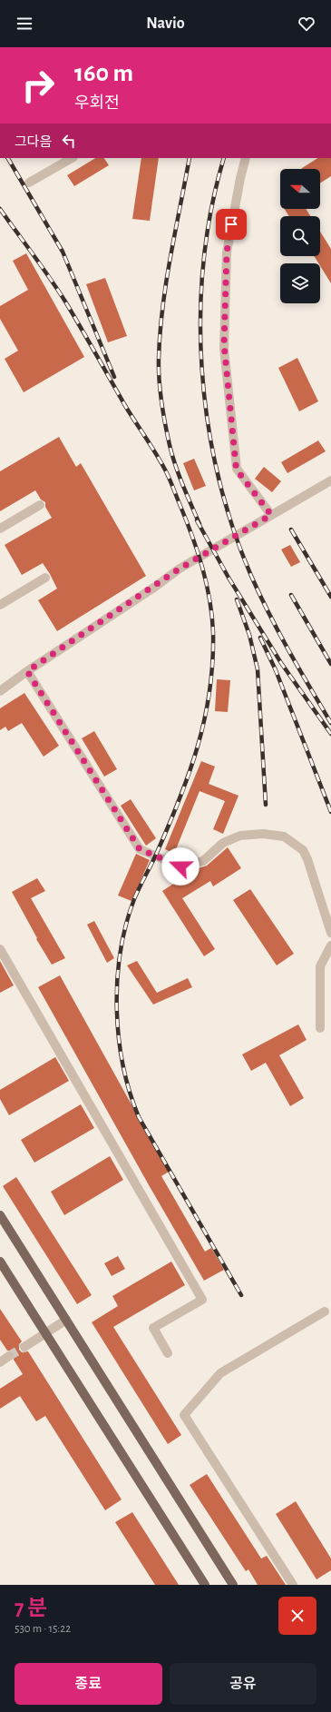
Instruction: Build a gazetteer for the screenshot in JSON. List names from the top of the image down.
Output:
{
  "north": "left",
  "page": {
    "header": "Navio",
    "turn": ["160 m", "우회전"],
    "then": "그다음",
    "heading": ["7 분", "530 m · 15:22"],
    "buttons": ["종료", "공유"]
  }
}
